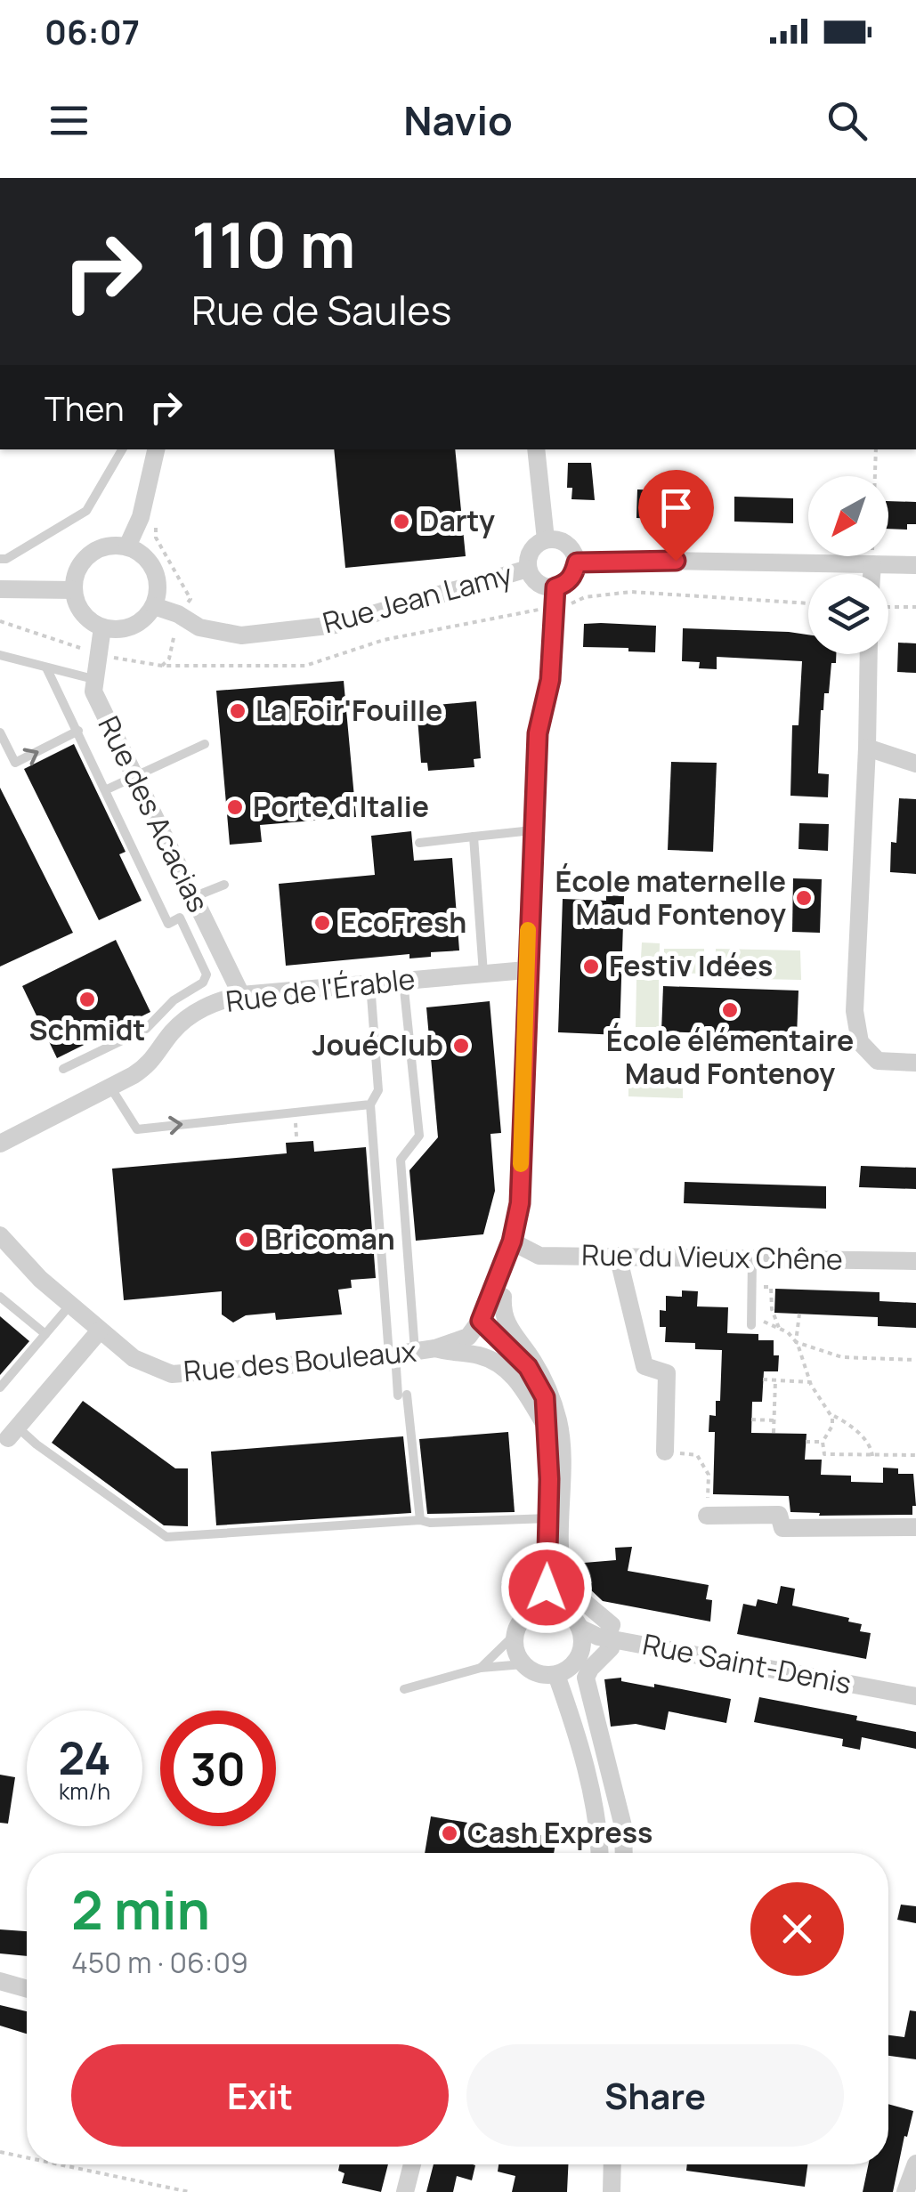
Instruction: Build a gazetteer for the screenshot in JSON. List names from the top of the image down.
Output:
{
  "streets": {
    "street": [
      "Rue Jean Lamy",
      "Rue des Acacias",
      "Rue de l'Érable",
      "Rue du Vieux Chêne",
      "Rue des Bouleaux",
      "Rue Saint-Denis"
    ]
  },
  "crossings": [
    ["Rue Jean Lamy", "Rue des Acacias"],
    ["Rue des Acacias", "Rue de l'Érable"]
  ],
  "places": [
    "Darty",
    "La Foir'Fouille",
    "Porte d'Italie",
    "École maternelle Maud Fontenoy",
    "EcoFresh",
    "Festiv Idées",
    "Schmidt",
    "École élémentaire Maud Fontenoy",
    "JouéClub",
    "Bricoman",
    "Cash Express"
  ],
  "north": "bottom left",
  "page": {
    "status": "06:07",
    "header": "Navio",
    "turn": ["110 m", "Rue de Saules"],
    "then": "Then",
    "speed": "24 km/h",
    "limit": "30",
    "heading": ["2 min", "450 m · 06:09"],
    "buttons": ["Exit", "Share"]
  }
}
